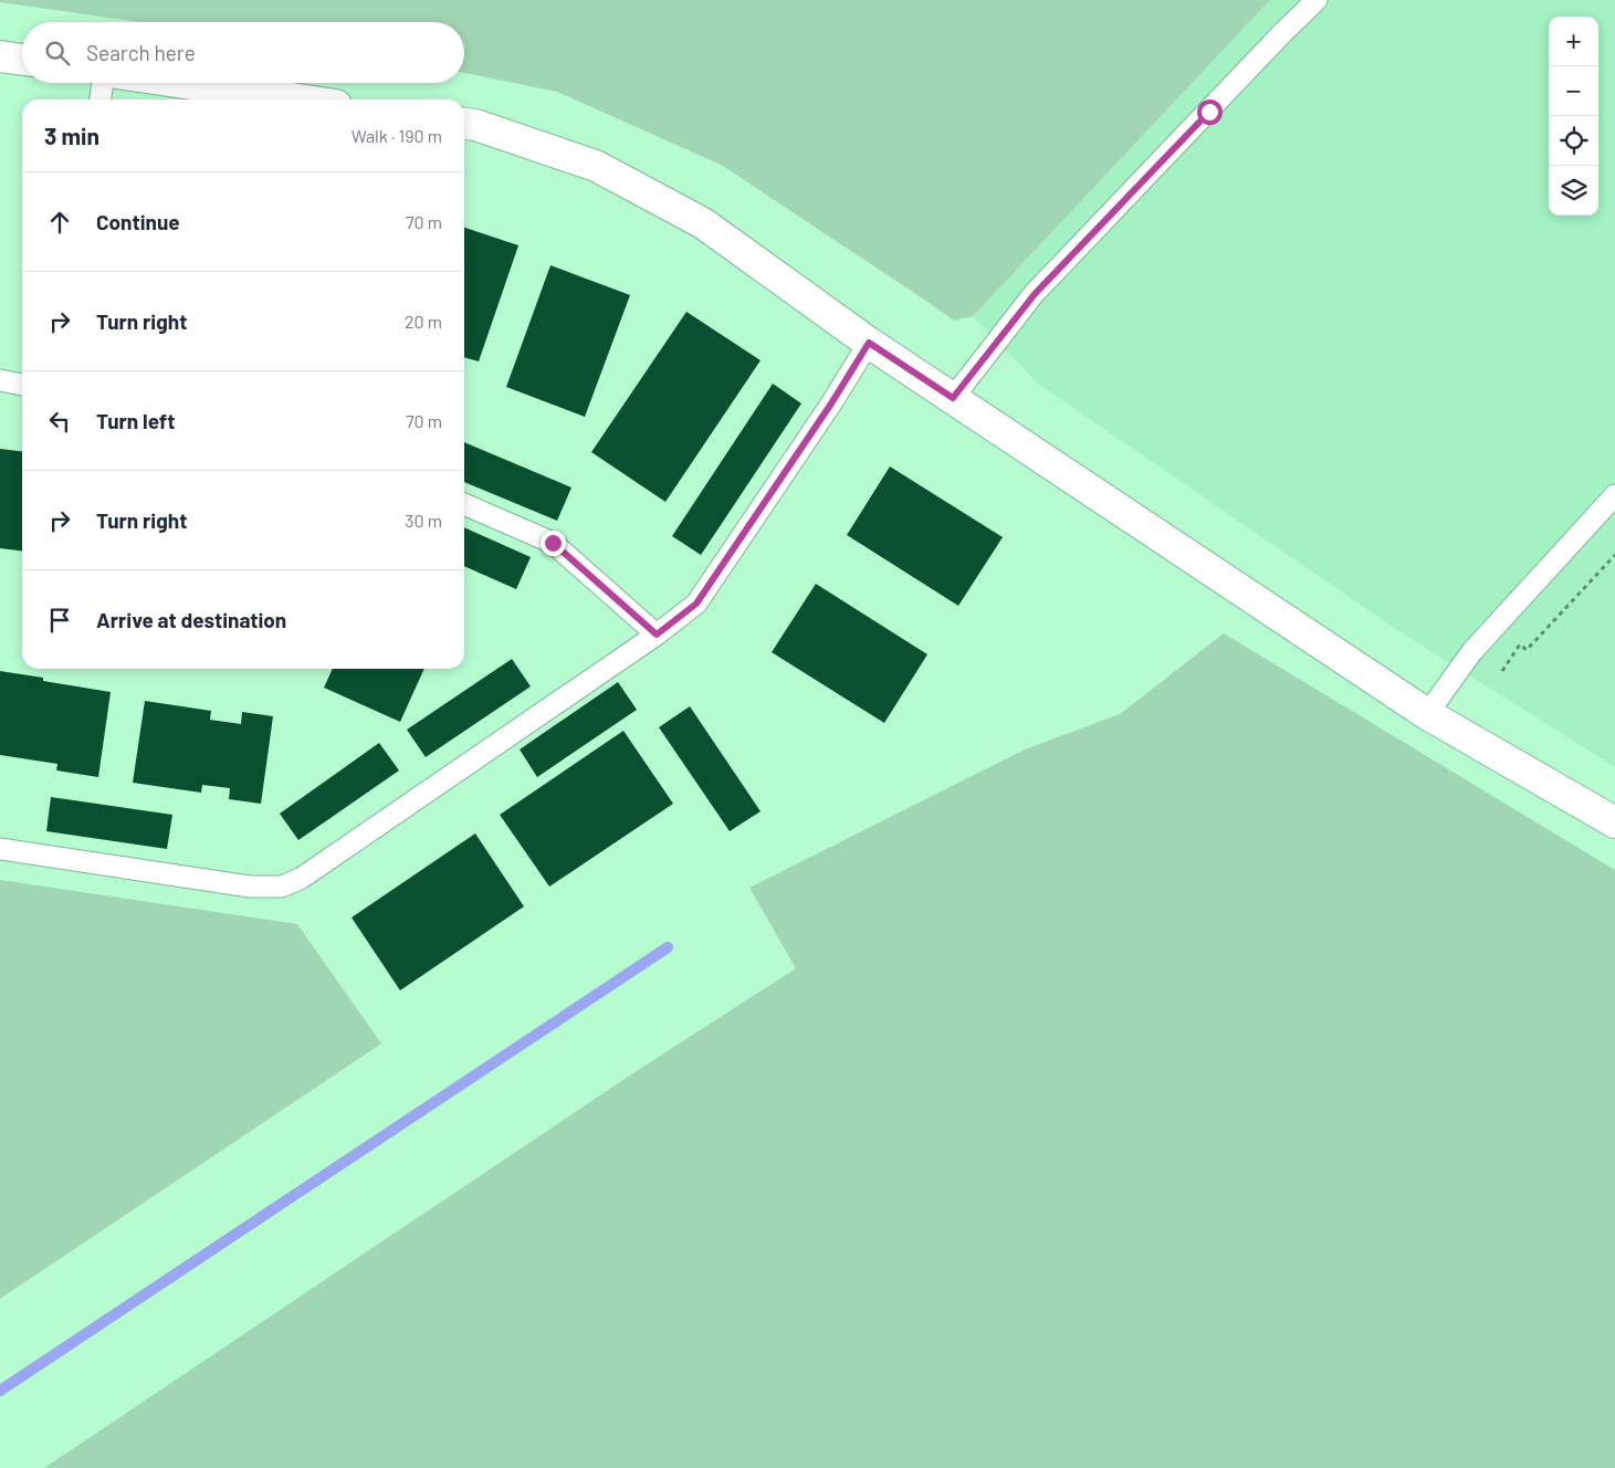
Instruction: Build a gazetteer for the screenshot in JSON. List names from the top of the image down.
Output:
{
  "page": {
    "map_buttons": ["+", "−"],
    "search": "Search here",
    "heading": ["3 min", "Walk · 190 m"],
    "list": [
      ["Continue", "70 m"],
      ["Turn right", "20 m"],
      ["Turn left", "70 m"],
      ["Turn right", "30 m"],
      "Arrive at destination"
    ]
  }
}
